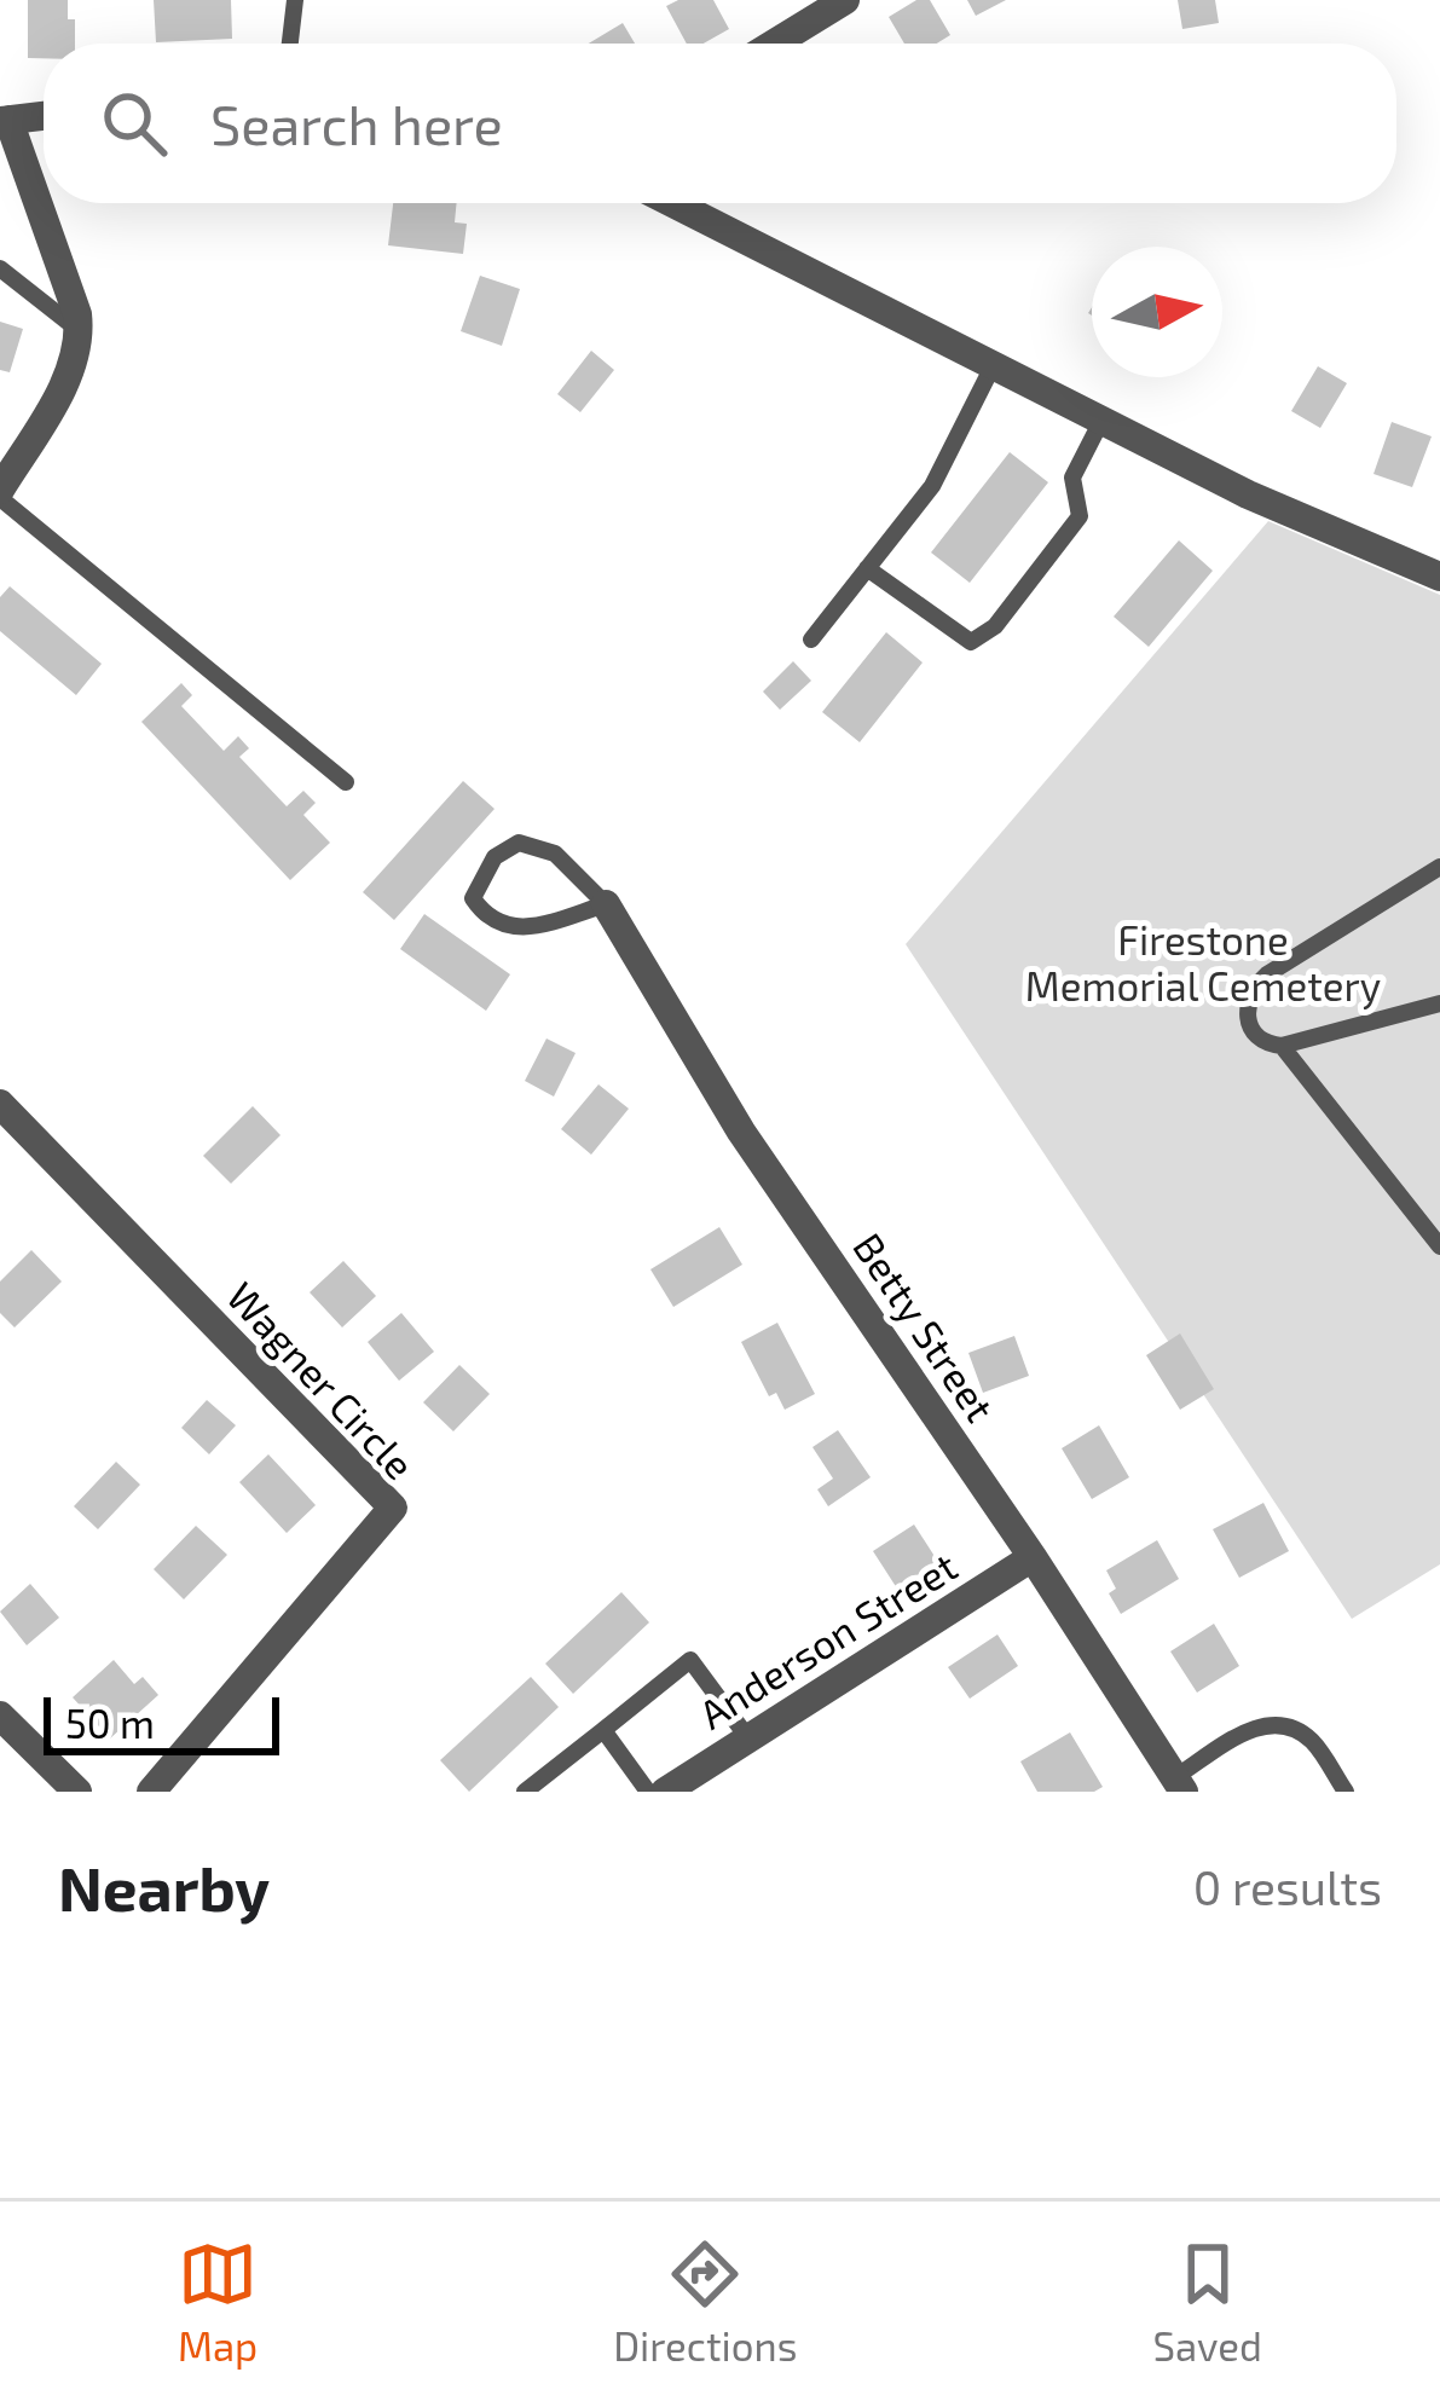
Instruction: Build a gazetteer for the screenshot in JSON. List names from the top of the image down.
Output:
{
  "streets": {
    "street": ["Betty Street", "Wagner Circle", "Anderson Street"]
  },
  "crossings": [
    ["Betty Street", "Anderson Street"]
  ],
  "parks": ["Firestone Memorial Cemetery"],
  "scale_bar": "50 m",
  "north": "right",
  "page": {
    "search": "Search here",
    "scale": "50 m",
    "heading": ["Nearby", "0 results"],
    "nav": ["Map", "Directions", "Saved"]
  }
}
